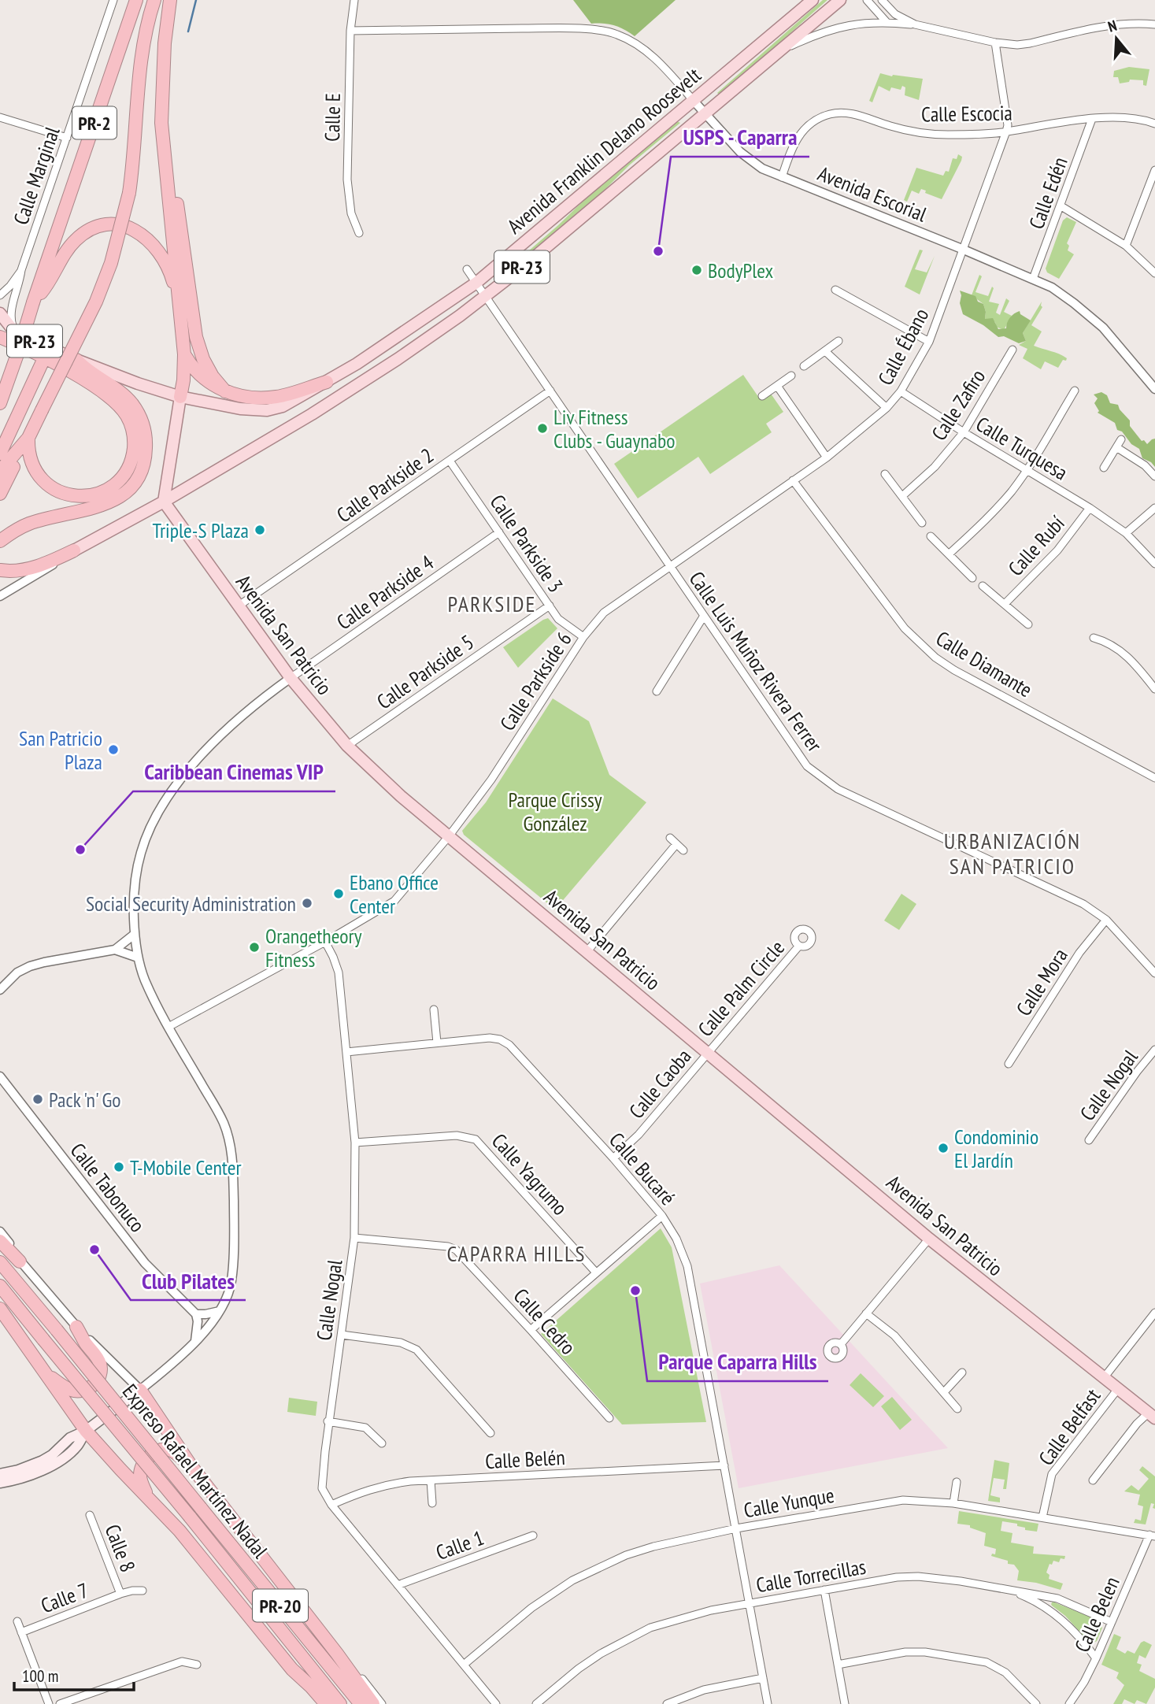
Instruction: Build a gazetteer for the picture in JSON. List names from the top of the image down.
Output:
{
  "streets": {
    "highway": ["PR-2", "Expreso Rafael Martínez Nadal", "PR-20"],
    "main road": ["Avenida Franklin Delano Roosevelt", "PR-23", "Avenida San Patricio"],
    "street": [
      "Calle Escocia",
      "Calle E",
      "Calle Marginal",
      "Calle Edén",
      "Avenida Escorial",
      "Calle Ébano",
      "Calle Zafiro",
      "Calle Turquesa",
      "Calle Parkside 2",
      "Calle Parkside 3",
      "Calle Rubí",
      "Calle Parkside 4",
      "Calle Luis Muñoz Rivera Ferrer",
      "Calle Diamante",
      "Calle Parkside 5",
      "Calle Parkside 6",
      "Calle Mora",
      "Calle Palm Circle",
      "Calle Caoba",
      "Calle Nogal",
      "Calle Bucaré",
      "Calle Yagrumo",
      "Calle Tabonuco",
      "Calle Cedro",
      "Calle Belfast",
      "Calle Belén",
      "Calle Yunque",
      "Calle 1",
      "Calle 8",
      "Calle Torrecillas",
      "Calle 7",
      "Calle Belen"
    ]
  },
  "crossings": [
    ["Calle Escocia", "Calle Edén"],
    ["Calle Escocia", "Avenida Escorial"],
    ["Calle Escocia", "Calle Ébano"],
    ["Calle E", "Avenida Escorial"],
    ["Avenida Franklin Delano Roosevelt", "Calle Marginal"],
    ["Avenida Franklin Delano Roosevelt", "Avenida Escorial"],
    ["Avenida Franklin Delano Roosevelt", "Avenida San Patricio"],
    ["Avenida Franklin Delano Roosevelt", "Calle Luis Muñoz Rivera Ferrer"],
    ["Calle Edén", "Avenida Escorial"],
    ["Avenida Escorial", "Calle Ébano"],
    ["Calle Ébano", "Calle Turquesa"],
    ["Calle Ébano", "Calle Luis Muñoz Rivera Ferrer"],
    ["Calle Ébano", "Calle Diamante"],
    ["Calle Ébano", "Calle Parkside 6"],
    ["Calle Zafiro", "Calle Turquesa"],
    ["Calle Turquesa", "Calle Rubí"],
    ["Calle Parkside 2", "Calle Parkside 3"],
    ["Calle Parkside 2", "Avenida San Patricio"],
    ["Calle Parkside 2", "Calle Luis Muñoz Rivera Ferrer"],
    ["Calle Parkside 3", "Calle Parkside 4"],
    ["Calle Parkside 3", "Calle Parkside 5"],
    ["Calle Parkside 3", "Calle Parkside 6"],
    ["Calle Parkside 4", "Avenida San Patricio"],
    ["Avenida San Patricio", "Calle Parkside 5"],
    ["Avenida San Patricio", "Calle Parkside 6"],
    ["Avenida San Patricio", "Calle Palm Circle"],
    ["Avenida San Patricio", "Calle Caoba"],
    ["Avenida San Patricio", "Calle Belfast"],
    ["Calle Luis Muñoz Rivera Ferrer", "Calle Parkside 6"],
    ["Calle Luis Muñoz Rivera Ferrer", "Calle Mora"],
    ["Calle Palm Circle", "Calle Caoba"],
    ["Calle Caoba", "Calle Bucaré"],
    ["Calle Nogal", "Calle Bucaré"],
    ["Calle Nogal", "Calle Yagrumo"],
    ["Calle Nogal", "Calle Cedro"],
    ["Calle Nogal", "Calle Belén"],
    ["Calle Nogal", "Calle Yunque"],
    ["Calle Nogal", "Calle 1"],
    ["Calle Bucaré", "Calle Belén"],
    ["Calle Bucaré", "Calle Yunque"],
    ["Calle Bucaré", "Calle Torrecillas"],
    ["Calle Belfast", "Calle Yunque"],
    ["Calle Yunque", "Calle Belen"],
    ["Calle 8", "Calle 7"],
    ["Calle Torrecillas", "Calle Belen"]
  ],
  "districts": ["PARKSIDE", "URBANIZACIÓN SAN PATRICIO", "CAPARRA HILLS"],
  "parks": ["Parque Crissy González"],
  "places": [
    "USPS - Caparra",
    "BodyPlex",
    "Liv Fitness Clubs - Guaynabo",
    "Triple-S Plaza",
    "San Patricio Plaza",
    "Caribbean Cinemas VIP",
    "Ebano Office Center",
    "Social Security Administration",
    "Orangetheory Fitness",
    "Pack 'n' Go",
    "Condominio El Jardín",
    "T-Mobile Center",
    "Club Pilates",
    "Parque Caparra Hills"
  ],
  "scale_bar": "100 m",
  "north": "top"
}
